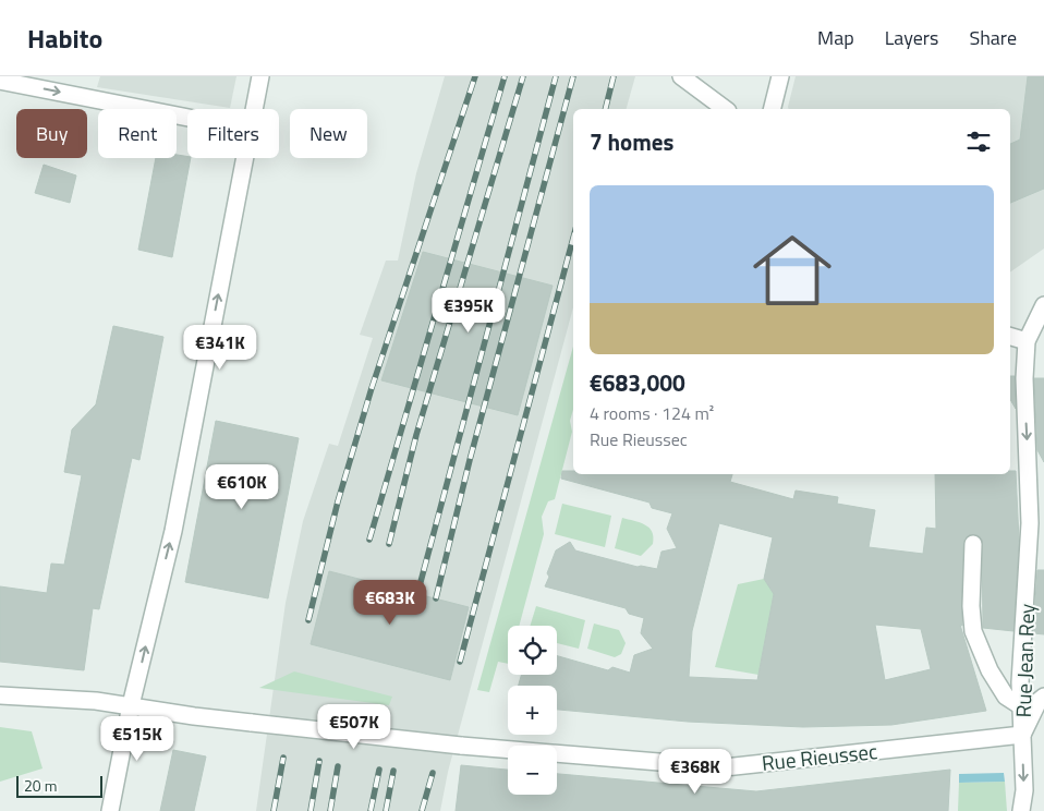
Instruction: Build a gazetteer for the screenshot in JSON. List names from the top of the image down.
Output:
{
  "streets": {
    "street": ["Rue Jean Rey", "Rue Rieussec"]
  },
  "crossings": [
    ["Rue Jean Rey", "Rue Rieussec"]
  ],
  "scale_bar": "20 m",
  "page": {
    "header": "Habito",
    "nav": ["Map", "Layers", "Share"],
    "chip": [
      "Buy",
      "Rent",
      "Filters",
      "New"
    ],
    "heading": "7 homes",
    "list": [
      {
        "name": "€683,000",
        "note": "4 rooms · 124 m² · Rue Rieussec"
      }
    ],
    "price": [
      "€395K",
      "€341K",
      "€610K",
      "€683K",
      "€507K",
      "€515K",
      "€368K"
    ],
    "map_buttons": ["+", "−"],
    "scale": "20 m"
  }
}
